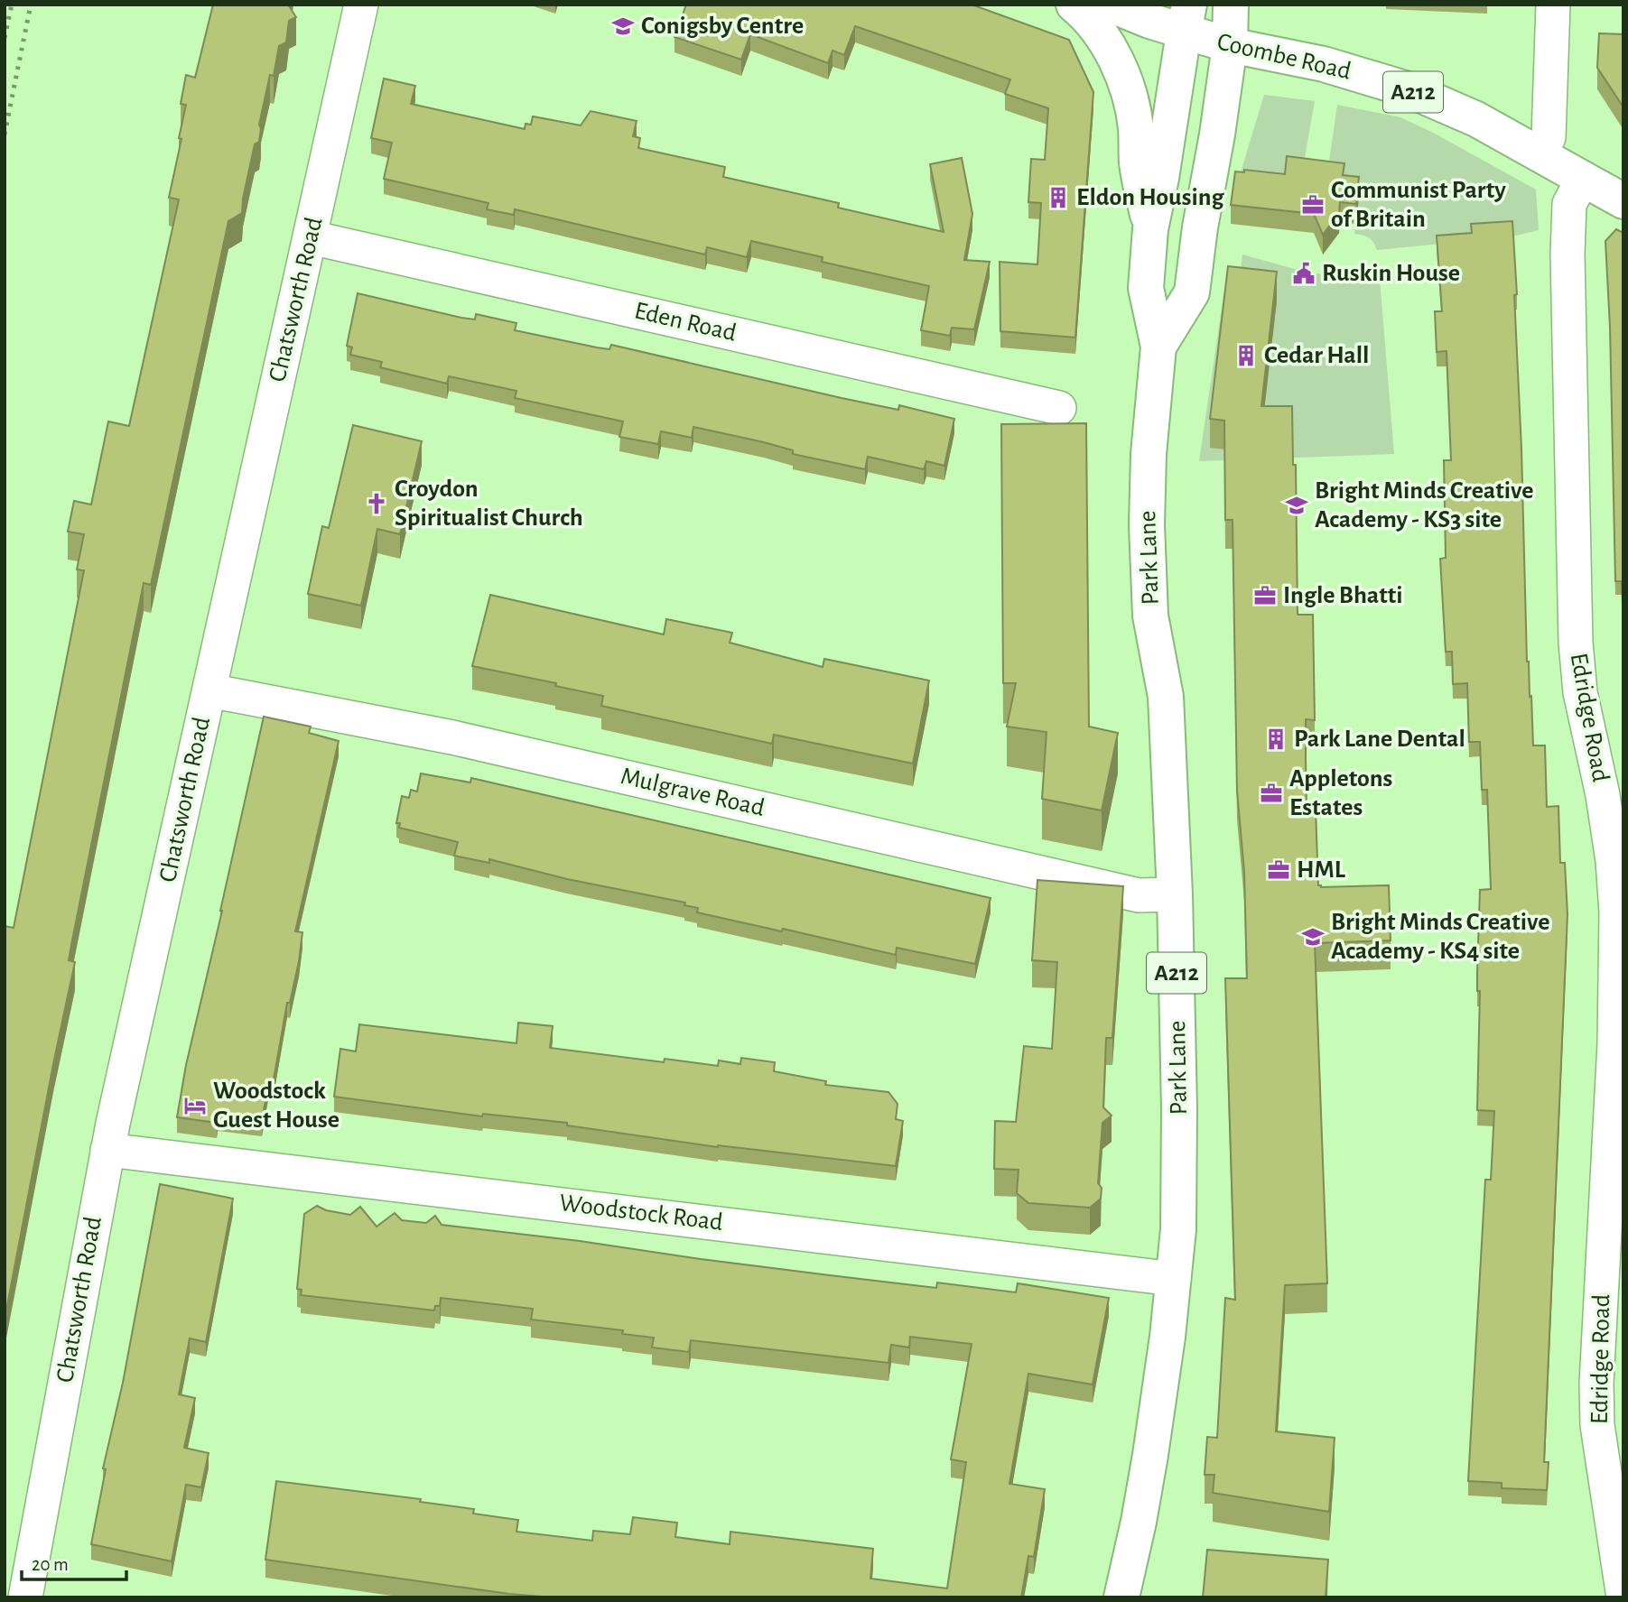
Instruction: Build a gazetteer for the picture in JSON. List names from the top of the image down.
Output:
{
  "streets": {
    "main road": ["Coombe Road", "A212", "Park Lane"],
    "street": [
      "Chatsworth Road",
      "Eden Road",
      "Edridge Road",
      "Mulgrave Road",
      "Woodstock Road"
    ]
  },
  "crossings": [
    ["Coombe Road", "Park Lane"],
    ["Coombe Road", "Edridge Road"],
    ["Chatsworth Road", "Eden Road"],
    ["Chatsworth Road", "Mulgrave Road"],
    ["Chatsworth Road", "Woodstock Road"],
    ["Park Lane", "Mulgrave Road"],
    ["Park Lane", "Woodstock Road"]
  ],
  "places": {
    "school or university": ["Conigsby Centre", "Bright Minds Creative Academy - KS3 site", "Bright Minds Creative Academy - KS4 site"],
    "building": ["Eldon Housing", "Cedar Hall", "Park Lane Dental"],
    "office": [
      "Communist Party of Britain",
      "Ingle Bhatti",
      "Appletons Estates",
      "HML"
    ],
    "public building": ["Ruskin House"],
    "church": ["Croydon Spiritualist Church"],
    "hotel": ["Woodstock Guest House"]
  },
  "scale_bar": "20 m"
}
